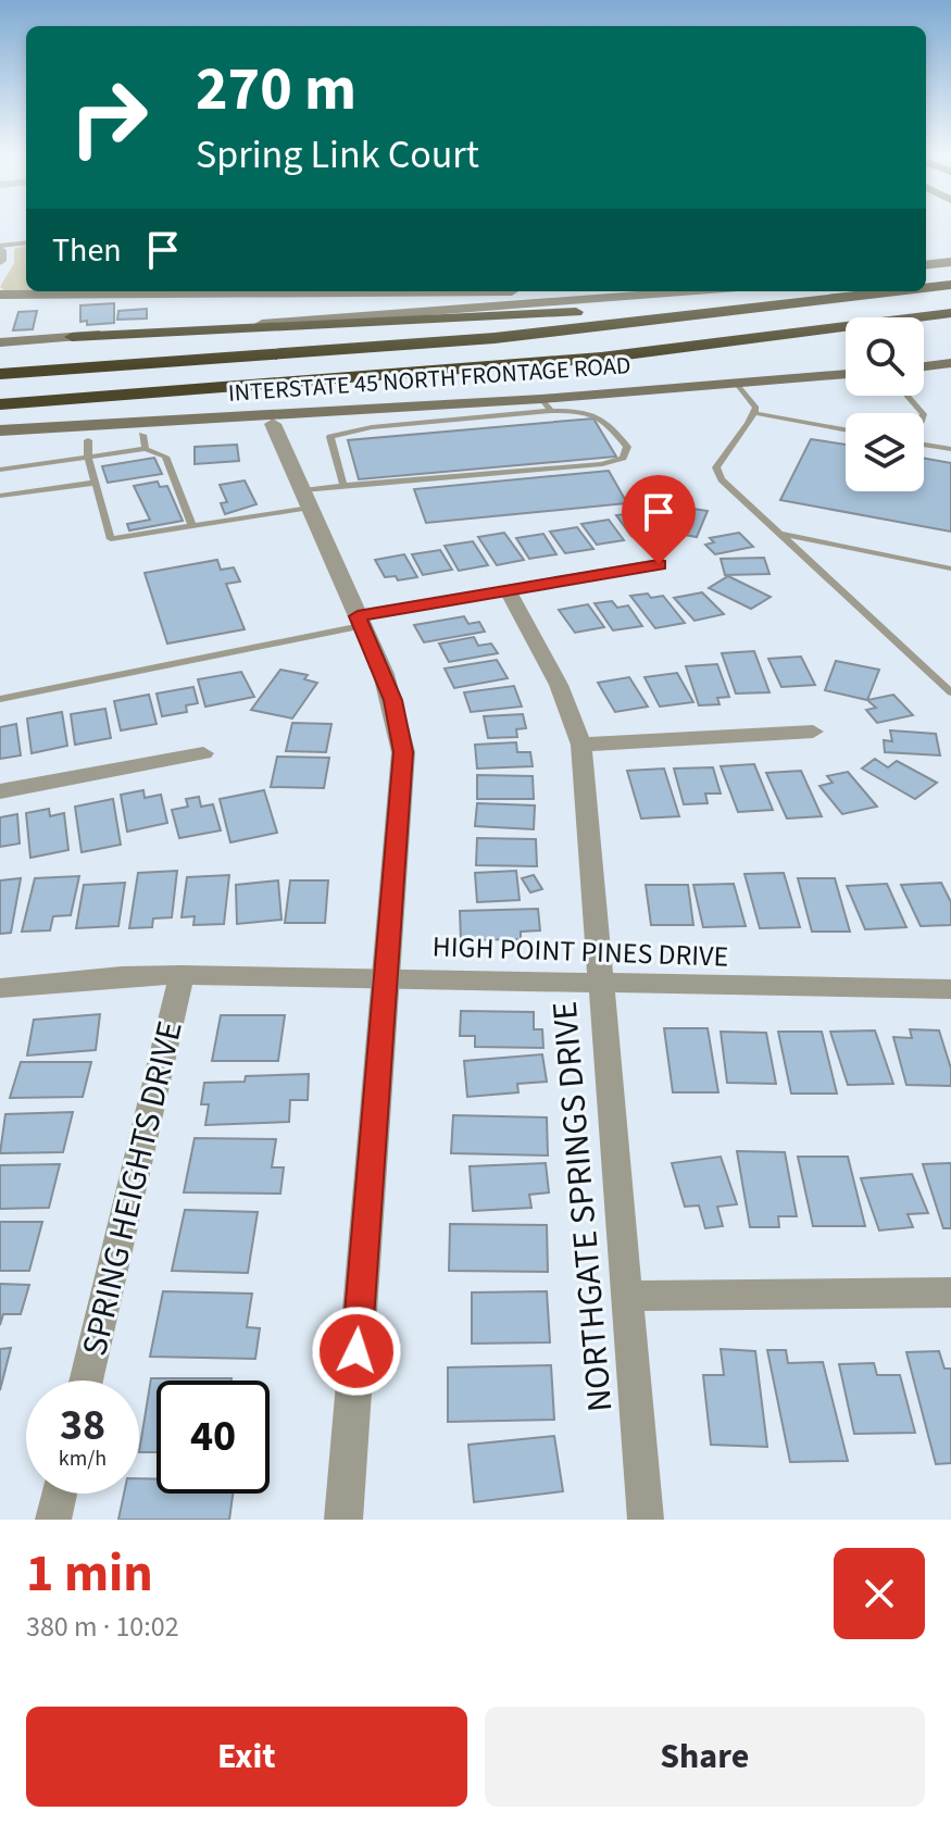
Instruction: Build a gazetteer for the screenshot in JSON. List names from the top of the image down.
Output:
{
  "streets": {
    "main road": ["INTERSTATE 45 NORTH FRONTAGE ROAD"],
    "street": ["HIGH POINT PINES DRIVE", "SPRING HEIGHTS DRIVE", "NORTHGATE SPRINGS DRIVE"]
  },
  "crossings": [
    ["HIGH POINT PINES DRIVE", "SPRING HEIGHTS DRIVE"],
    ["HIGH POINT PINES DRIVE", "NORTHGATE SPRINGS DRIVE"]
  ],
  "page": {
    "turn": ["270 m", "Spring Link Court"],
    "then": "Then",
    "speed": "38 km/h",
    "limit": "40",
    "heading": ["1 min", "380 m · 10:02"],
    "buttons": ["Exit", "Share"]
  }
}
